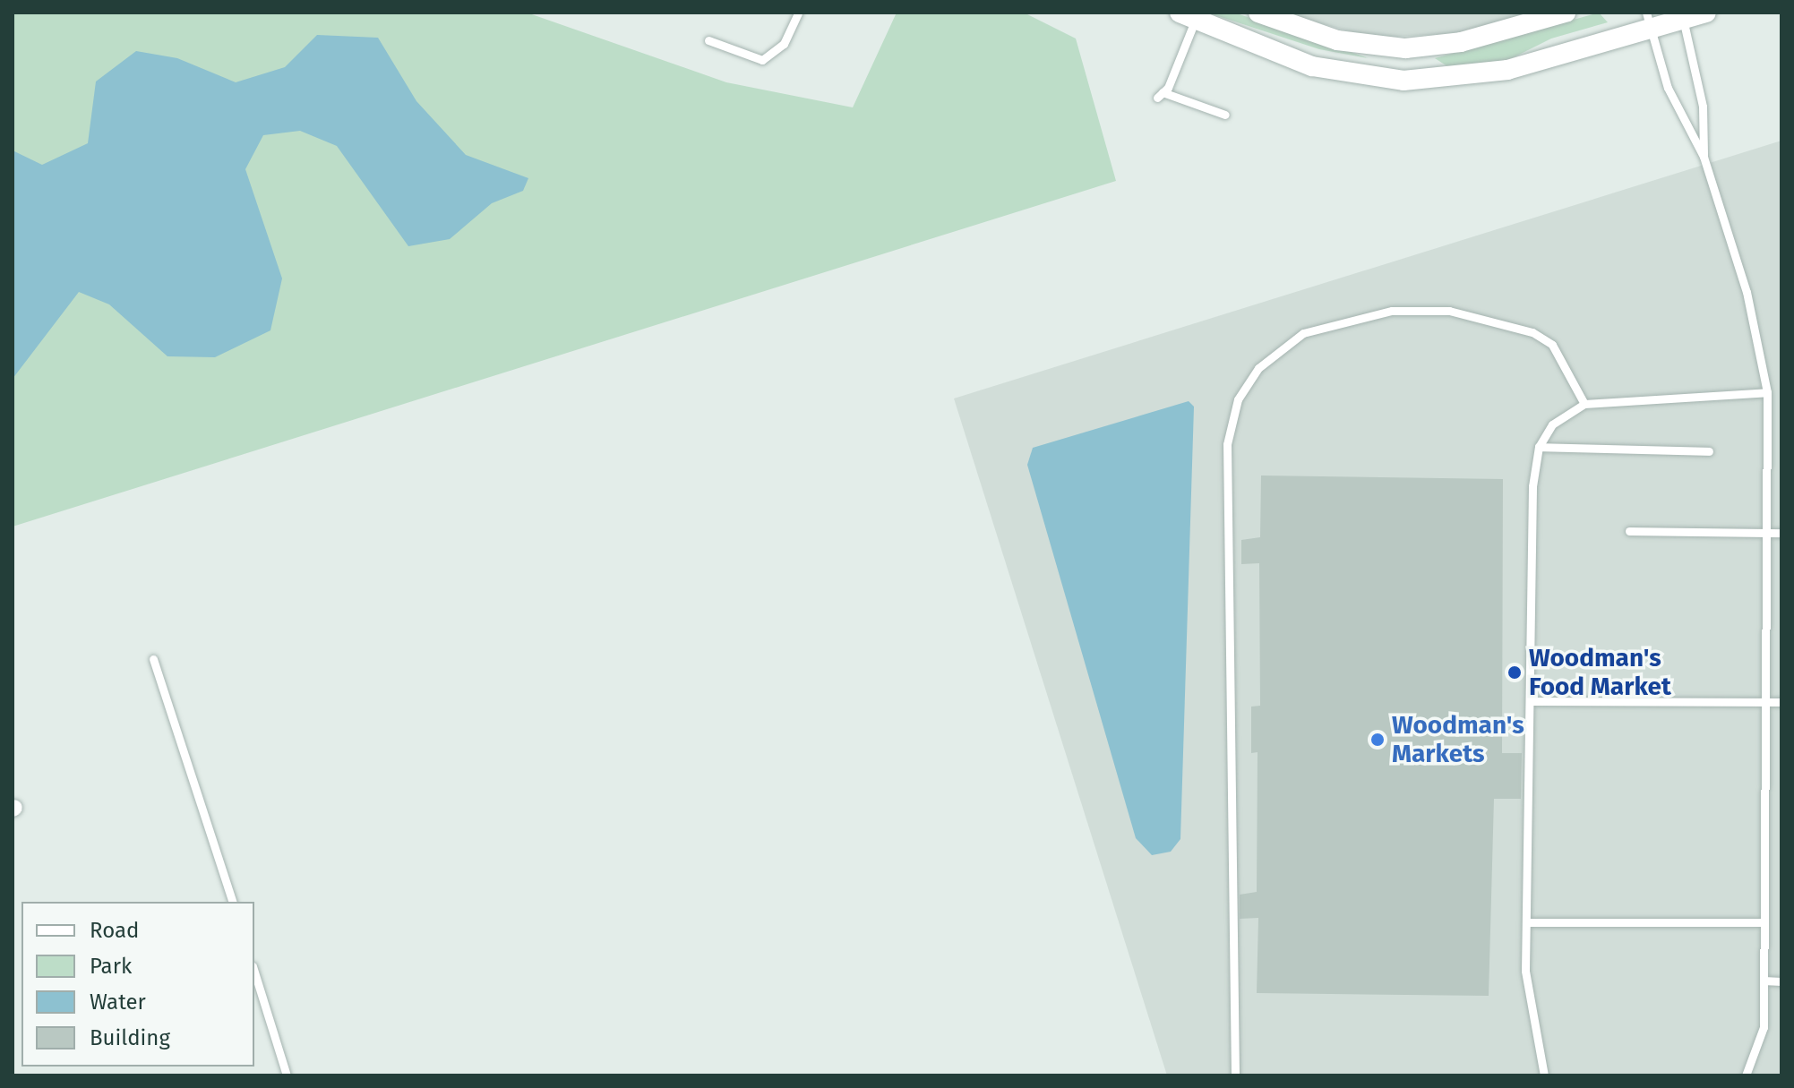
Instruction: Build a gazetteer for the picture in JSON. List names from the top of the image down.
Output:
{
  "places": ["Woodman's Food Market", "Woodman's Markets"],
  "legend": [
    "Road",
    "Park",
    "Water",
    "Building"
  ]
}
